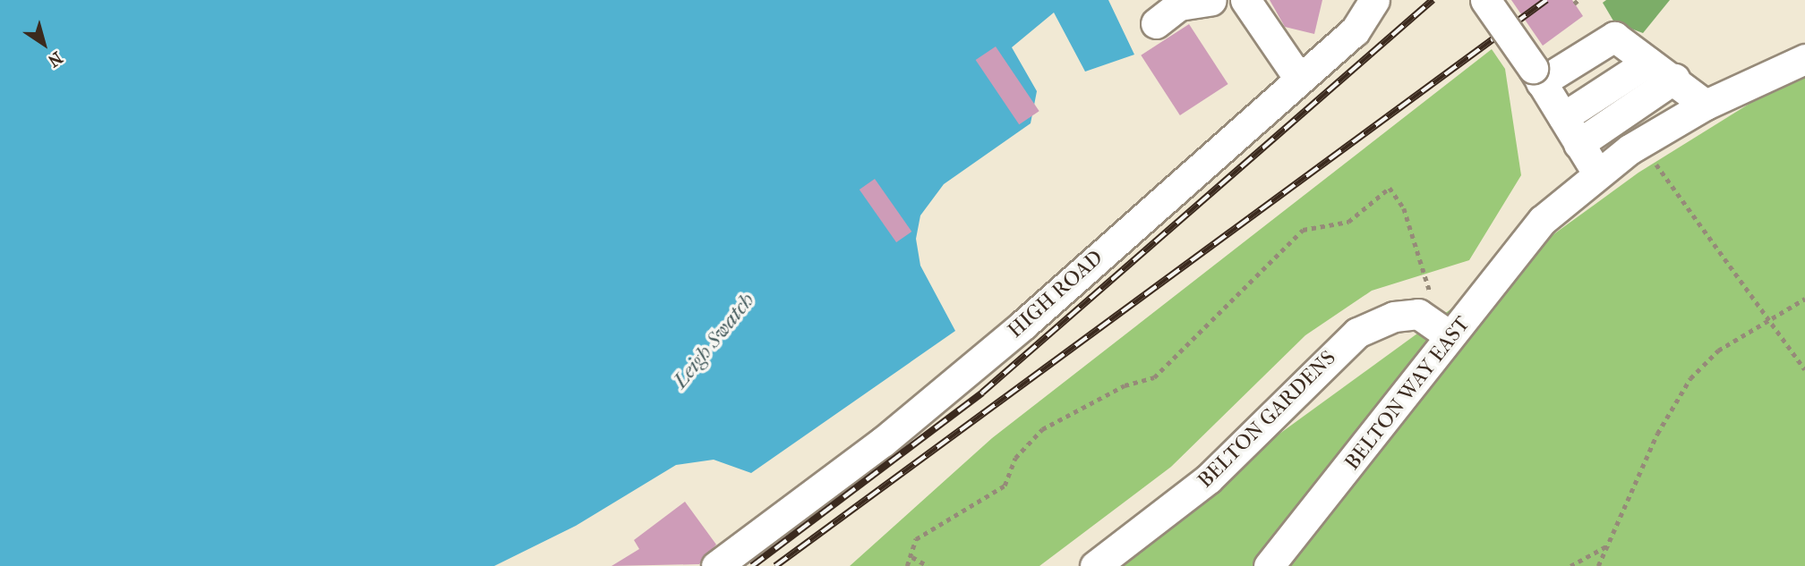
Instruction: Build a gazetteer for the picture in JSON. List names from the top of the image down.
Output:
{
  "streets": {
    "street": ["HIGH ROAD", "BELTON WAY EAST", "BELTON GARDENS"]
  },
  "crossings": [
    ["BELTON WAY EAST", "BELTON GARDENS"]
  ],
  "water": ["Leigh Swatch"],
  "north": "bottom right"
}
